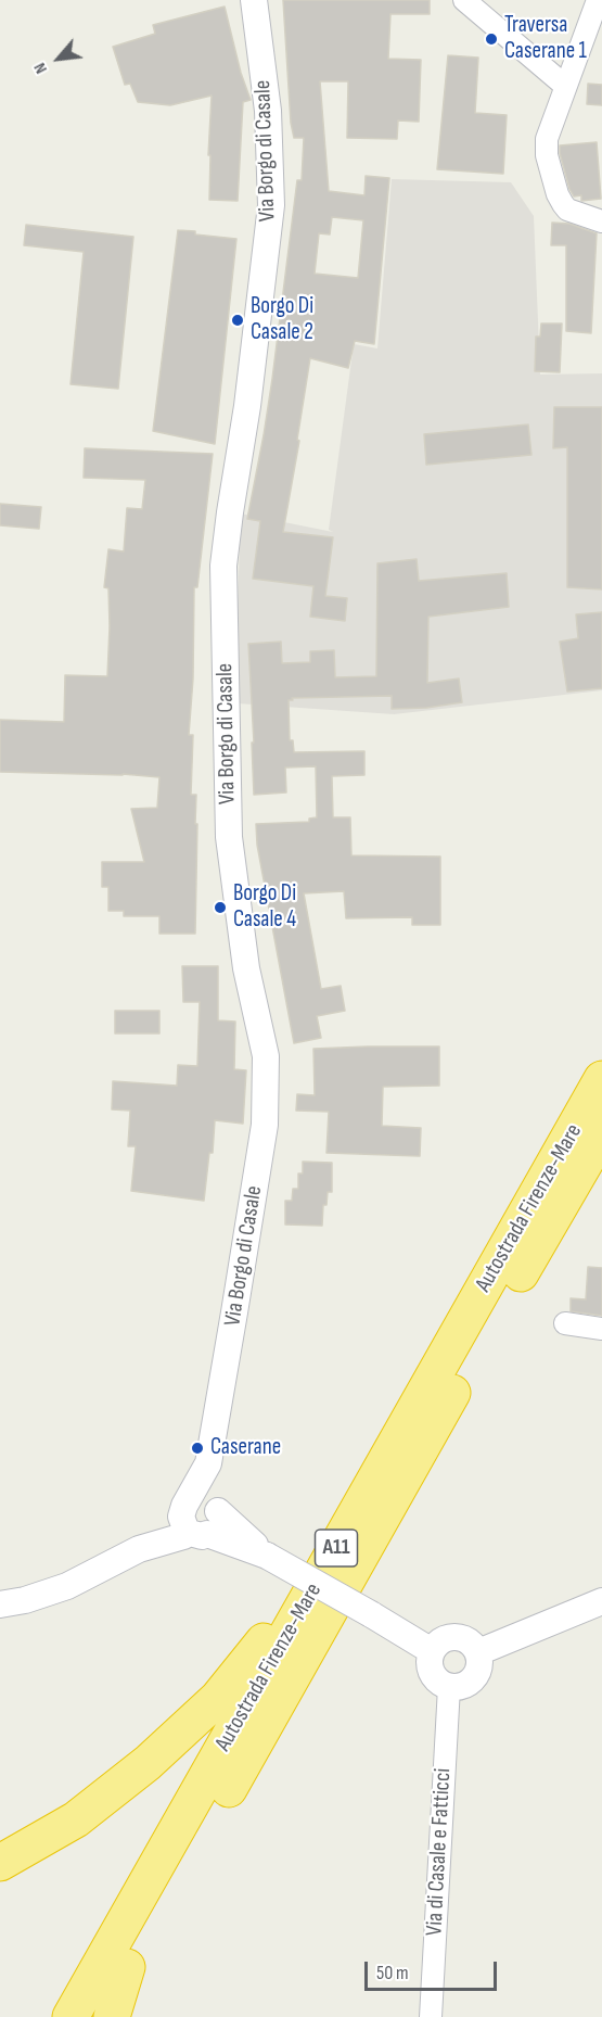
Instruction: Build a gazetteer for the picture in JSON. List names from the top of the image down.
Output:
{
  "streets": {
    "highway": ["Autostrada Firenze-Mare", "A11"],
    "street": ["Via Borgo di Casale", "Via di Casale e Fatticci"]
  },
  "places": [
    "Traversa Caserane 1",
    "Borgo Di Casale 2",
    "Borgo Di Casale 4",
    "Caserane"
  ],
  "scale_bar": "50 m",
  "north": "bottom left"
}
